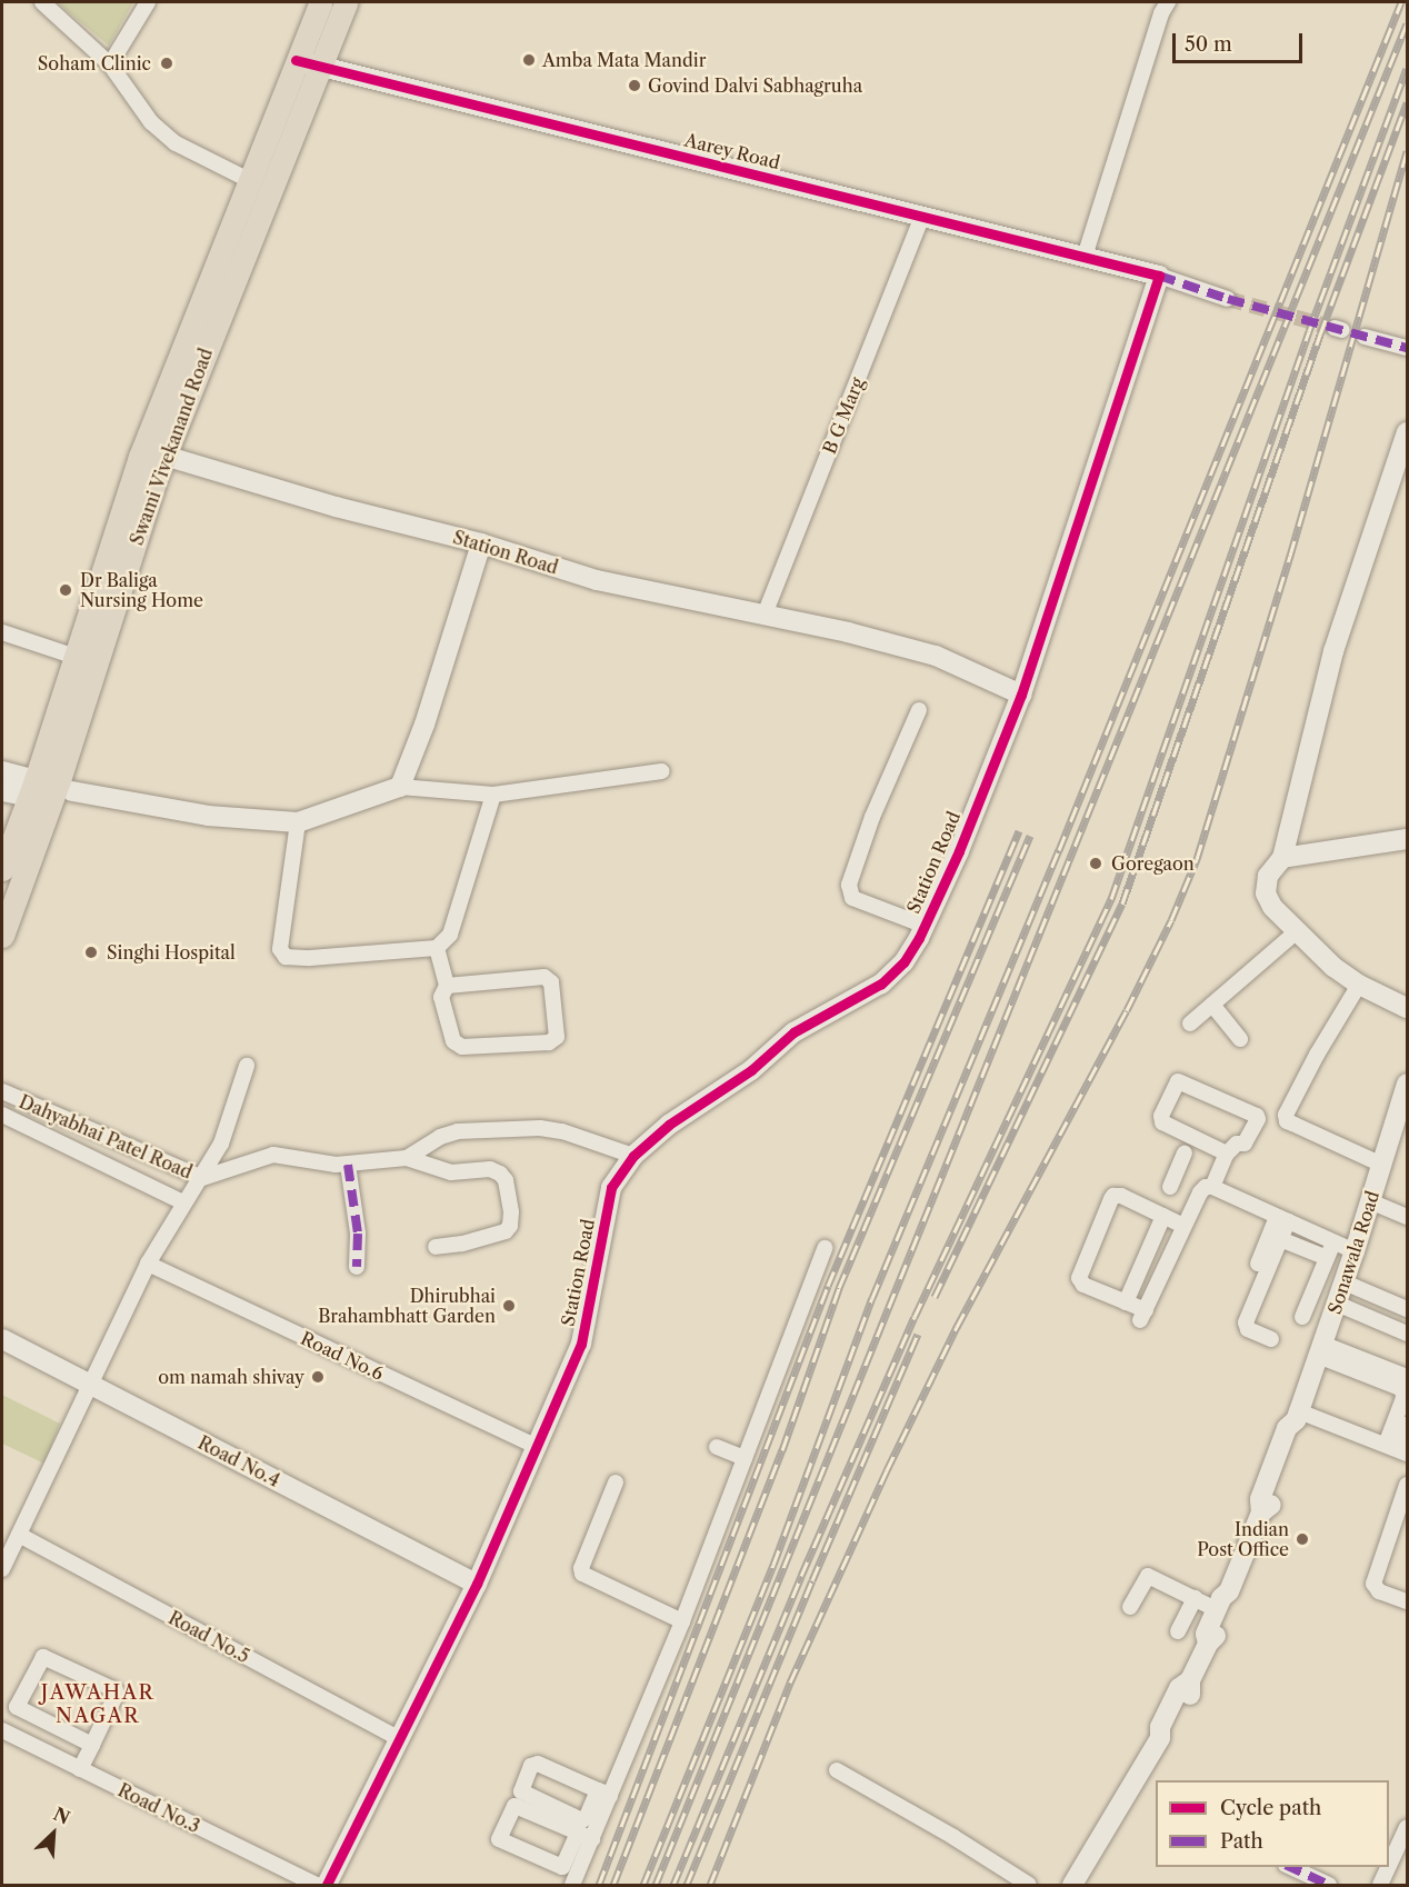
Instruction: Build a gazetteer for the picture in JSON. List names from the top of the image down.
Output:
{
  "streets": {
    "main road": ["Swami Vivekanand Road"],
    "street": [
      "Aarey Road",
      "B G Marg",
      "Station Road",
      "Dahyabhai Patel Road",
      "Sonawala Road",
      "Road No.6",
      "Road No.4",
      "Road No.5",
      "Road No.3"
    ]
  },
  "crossings": [
    ["Aarey Road", "B G Marg"],
    ["Aarey Road", "Swami Vivekanand Road"],
    ["B G Marg", "Station Road"],
    ["Swami Vivekanand Road", "Station Road"],
    ["Station Road", "Dahyabhai Patel Road"],
    ["Station Road", "Road No.6"],
    ["Station Road", "Road No.4"],
    ["Station Road", "Road No.5"]
  ],
  "districts": ["JAWAHAR NAGAR"],
  "places": [
    "Amba Mata Mandir",
    "Soham Clinic",
    "Govind Dalvi Sabhagruha",
    "Dr Baliga Nursing Home",
    "Goregaon",
    "Singhi Hospital",
    "Dhirubhai Brahambhatt Garden",
    "om namah shivay",
    "Indian Post Office"
  ],
  "legend": ["Cycle path", "Path"],
  "scale_bar": "50 m",
  "north": "top right"
}
